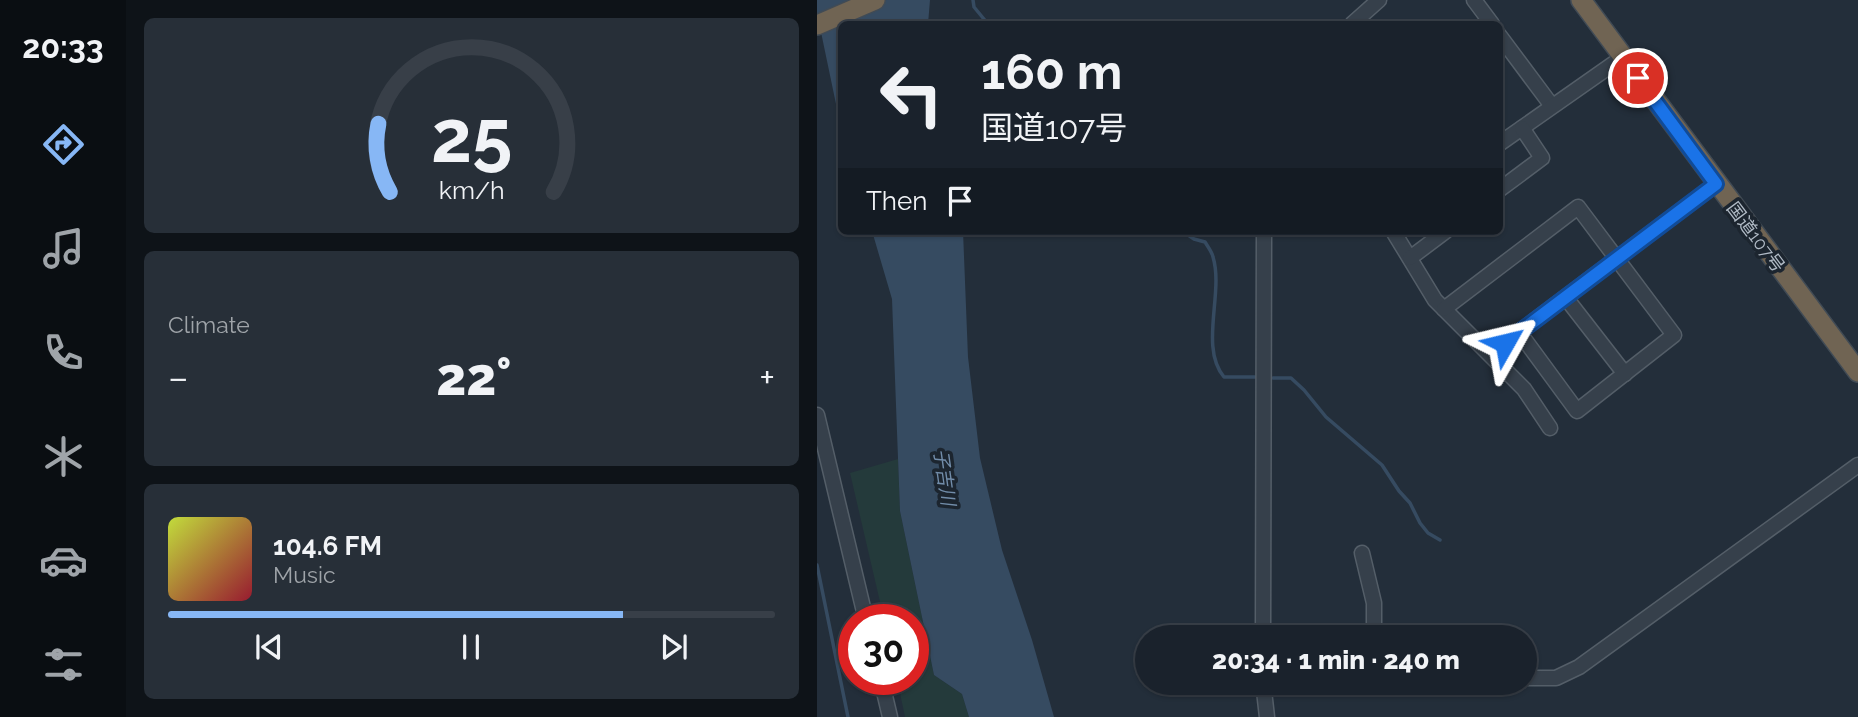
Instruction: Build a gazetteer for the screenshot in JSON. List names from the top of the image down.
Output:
{
  "streets": {
    "highway": ["国道107号"]
  },
  "water": ["子吉川"],
  "page": {
    "tabs": "20:33",
    "turn": ["160 m", "国道107号"],
    "then": "Then",
    "tile": "Climate",
    "heat": ["−", "22°", "+"],
    "song": ["104.6 FM", "Music"],
    "limit": "30",
    "trip": "20:34 · 1 min · 240 m",
    "gauge": ["25", "km/h"]
  }
}
